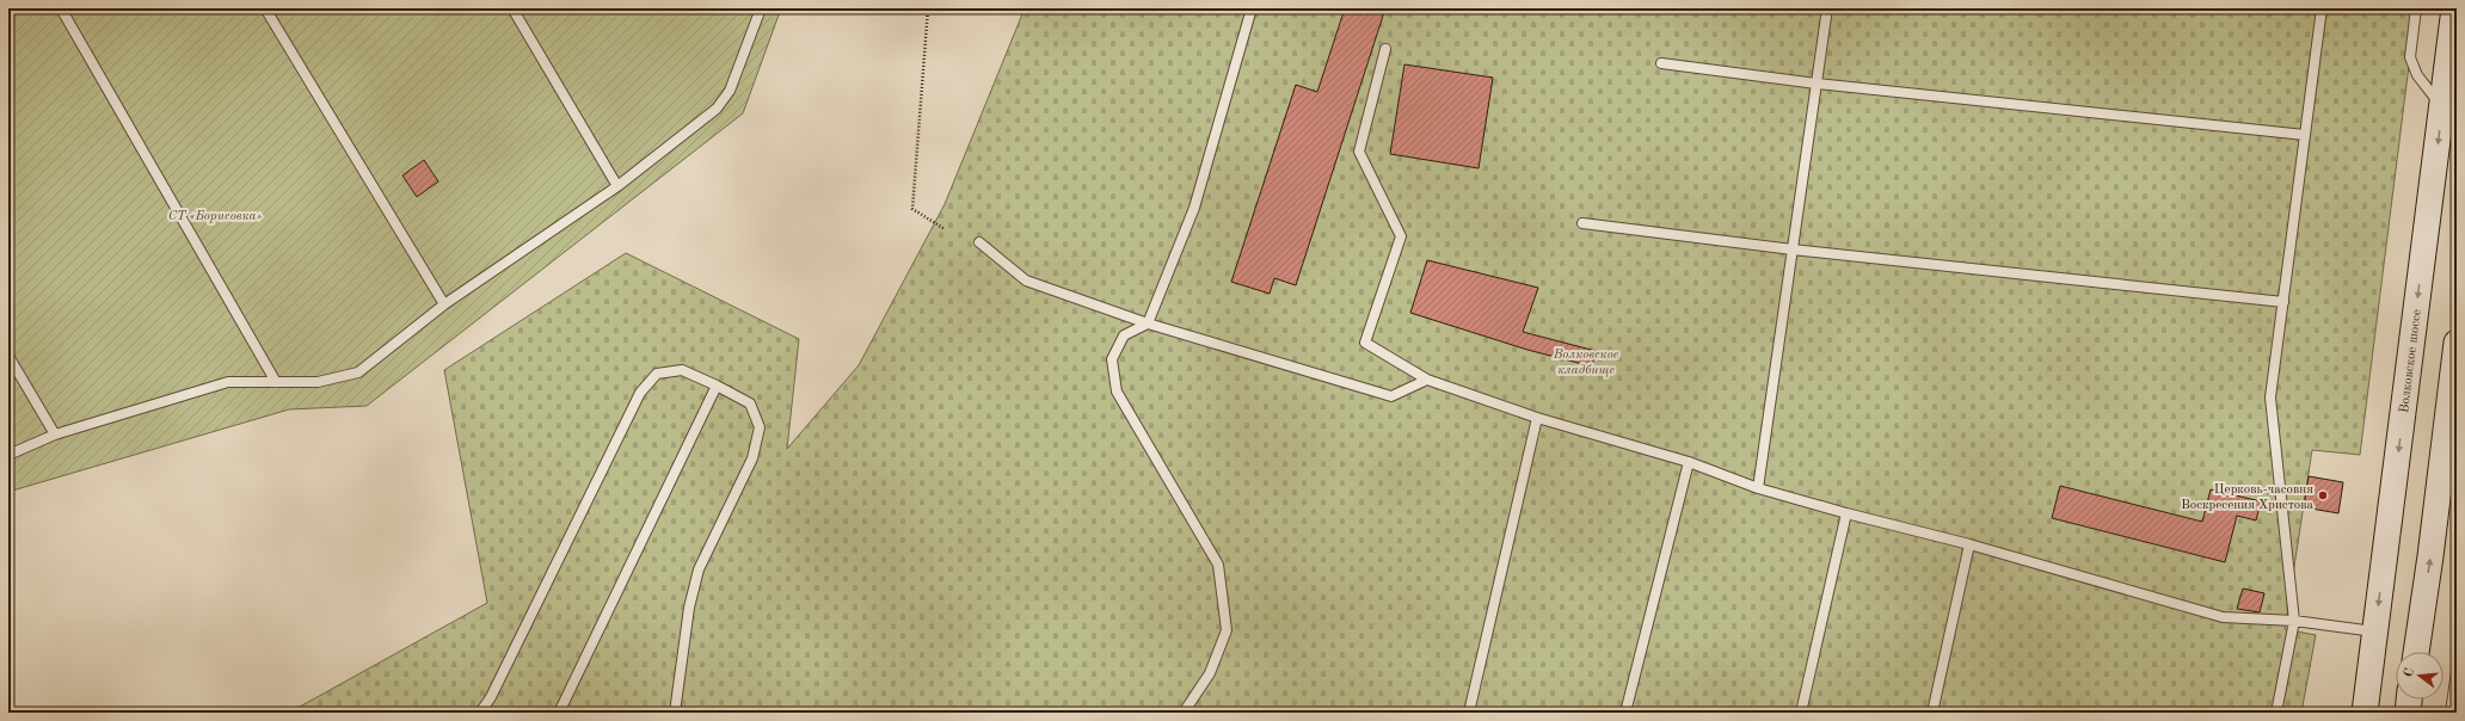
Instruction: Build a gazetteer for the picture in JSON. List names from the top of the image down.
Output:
{
  "streets": {
    "main road": ["Волковское шоссе"]
  },
  "parks": ["СТ «Борисовка»", "Волковское кладбище"],
  "places": ["Церковь-часовня Воскресения Христова"],
  "north": "left"
}
